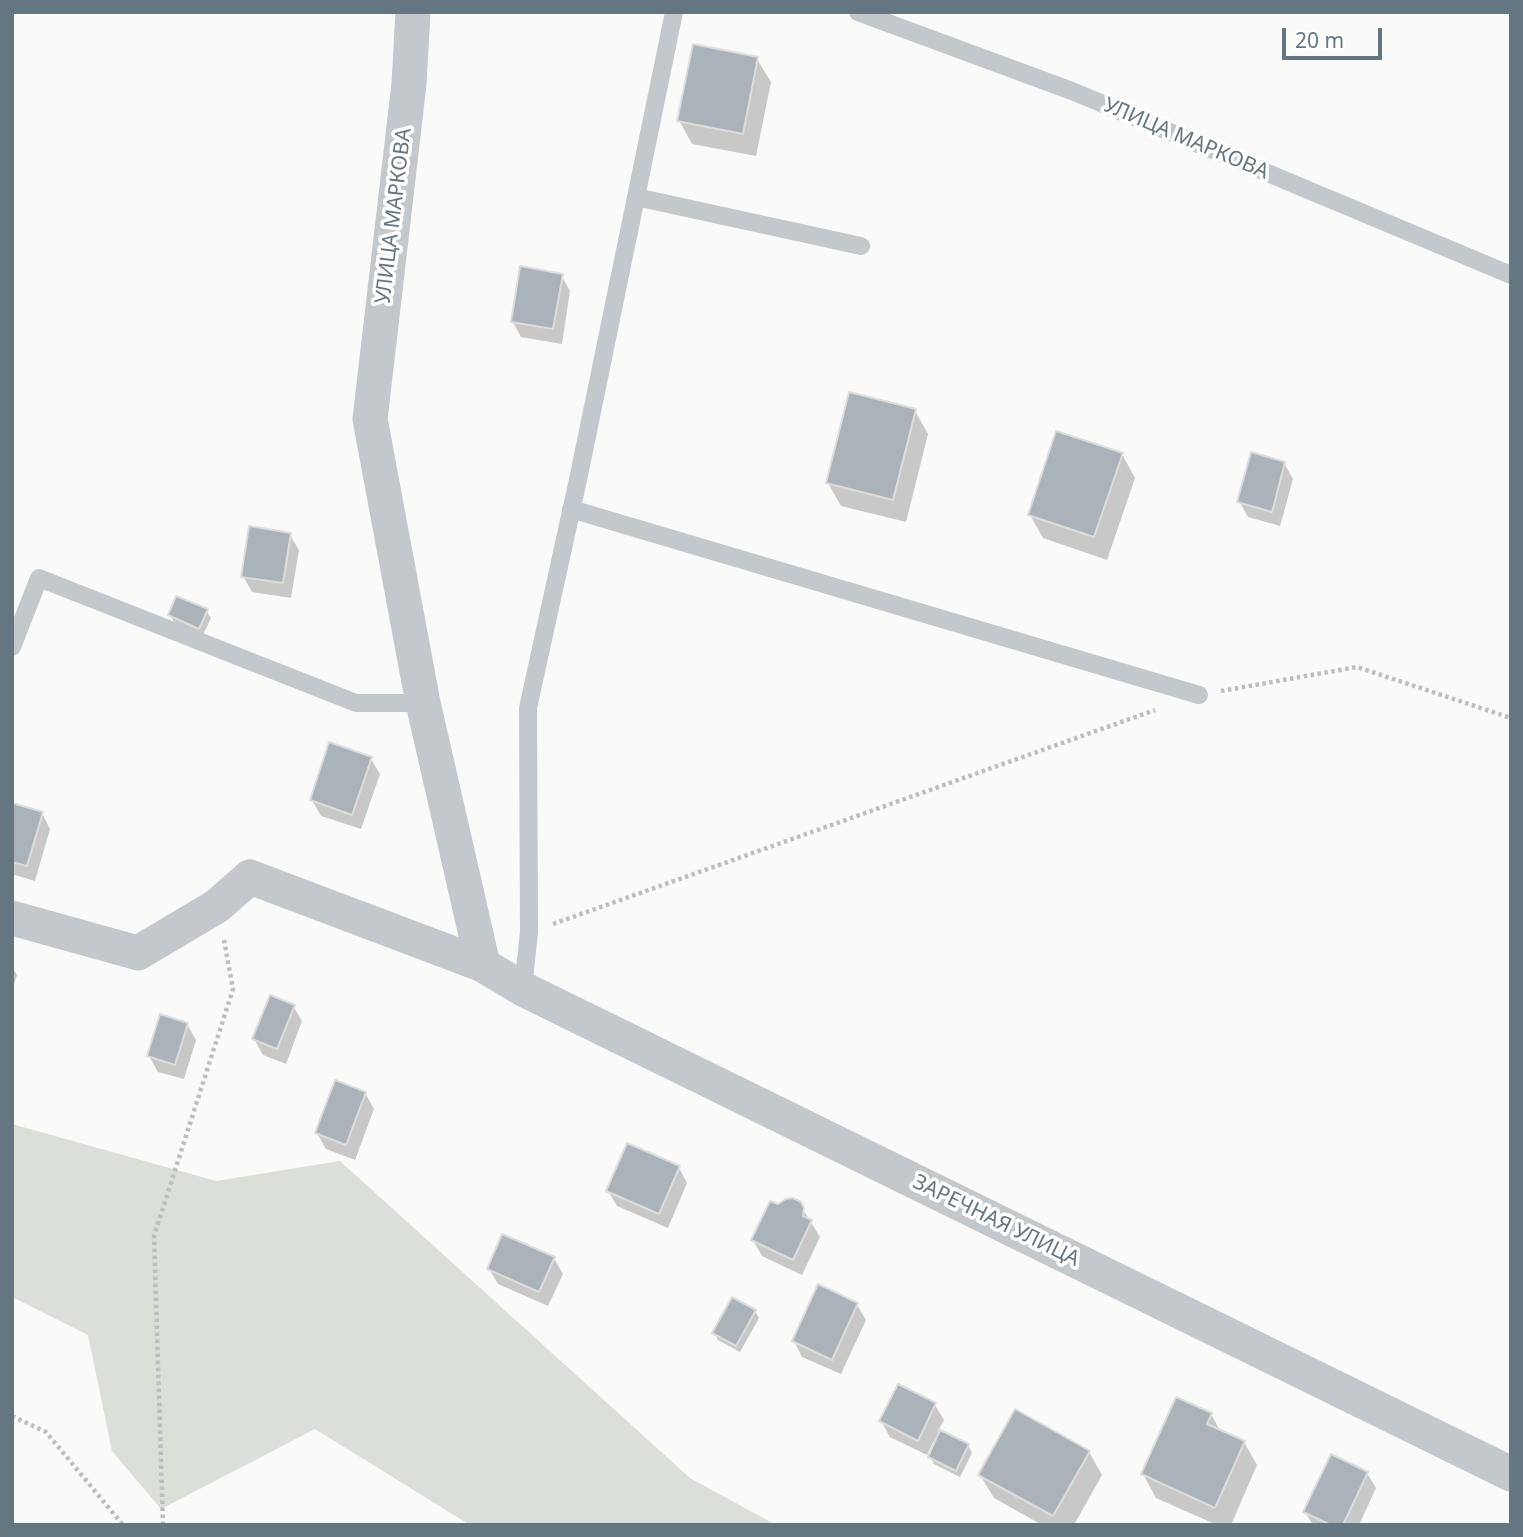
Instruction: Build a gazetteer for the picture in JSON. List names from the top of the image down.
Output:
{
  "streets": {
    "street": ["УЛИЦА МАРКОВА", "ЗАРЕЧНАЯ УЛИЦА"]
  },
  "crossings": [
    ["УЛИЦА МАРКОВА", "ЗАРЕЧНАЯ УЛИЦА"]
  ],
  "scale_bar": "20 m"
}
